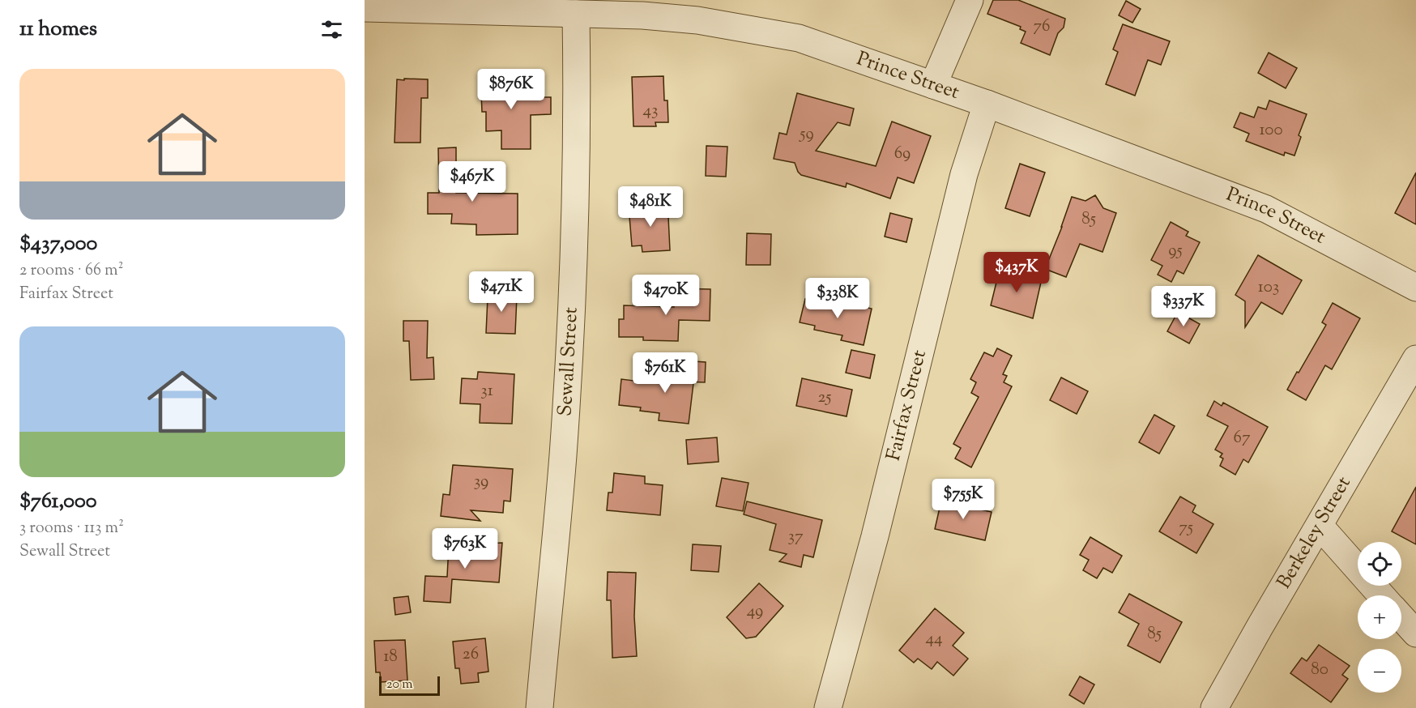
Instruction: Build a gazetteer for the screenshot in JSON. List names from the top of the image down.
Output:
{
  "streets": {
    "street": [
      "Prince Street",
      "Sewall Street",
      "Fairfax Street",
      "Berkeley Street"
    ]
  },
  "crossings": [
    ["Prince Street", "Sewall Street"],
    ["Prince Street", "Fairfax Street"]
  ],
  "house_numbers": [
    "76",
    "43",
    "100",
    "59",
    "69",
    "85",
    "95",
    "103",
    "31",
    "25",
    "67",
    "39",
    "75",
    "37",
    "49",
    "85",
    "44",
    "26",
    "18",
    "80"
  ],
  "scale_bar": "20 m",
  "page": {
    "heading": "11 homes",
    "list": [
      {
        "name": "$437,000",
        "note": "2 rooms · 66 m² · Fairfax Street"
      },
      {
        "name": "$761,000",
        "note": "3 rooms · 113 m² · Sewall Street"
      }
    ],
    "price": [
      "$876K",
      "$467K",
      "$481K",
      "$437K",
      "$471K",
      "$470K",
      "$338K",
      "$337K",
      "$761K",
      "$755K",
      "$763K"
    ],
    "map_buttons": ["+", "−"],
    "scale": "20 m"
  }
}
